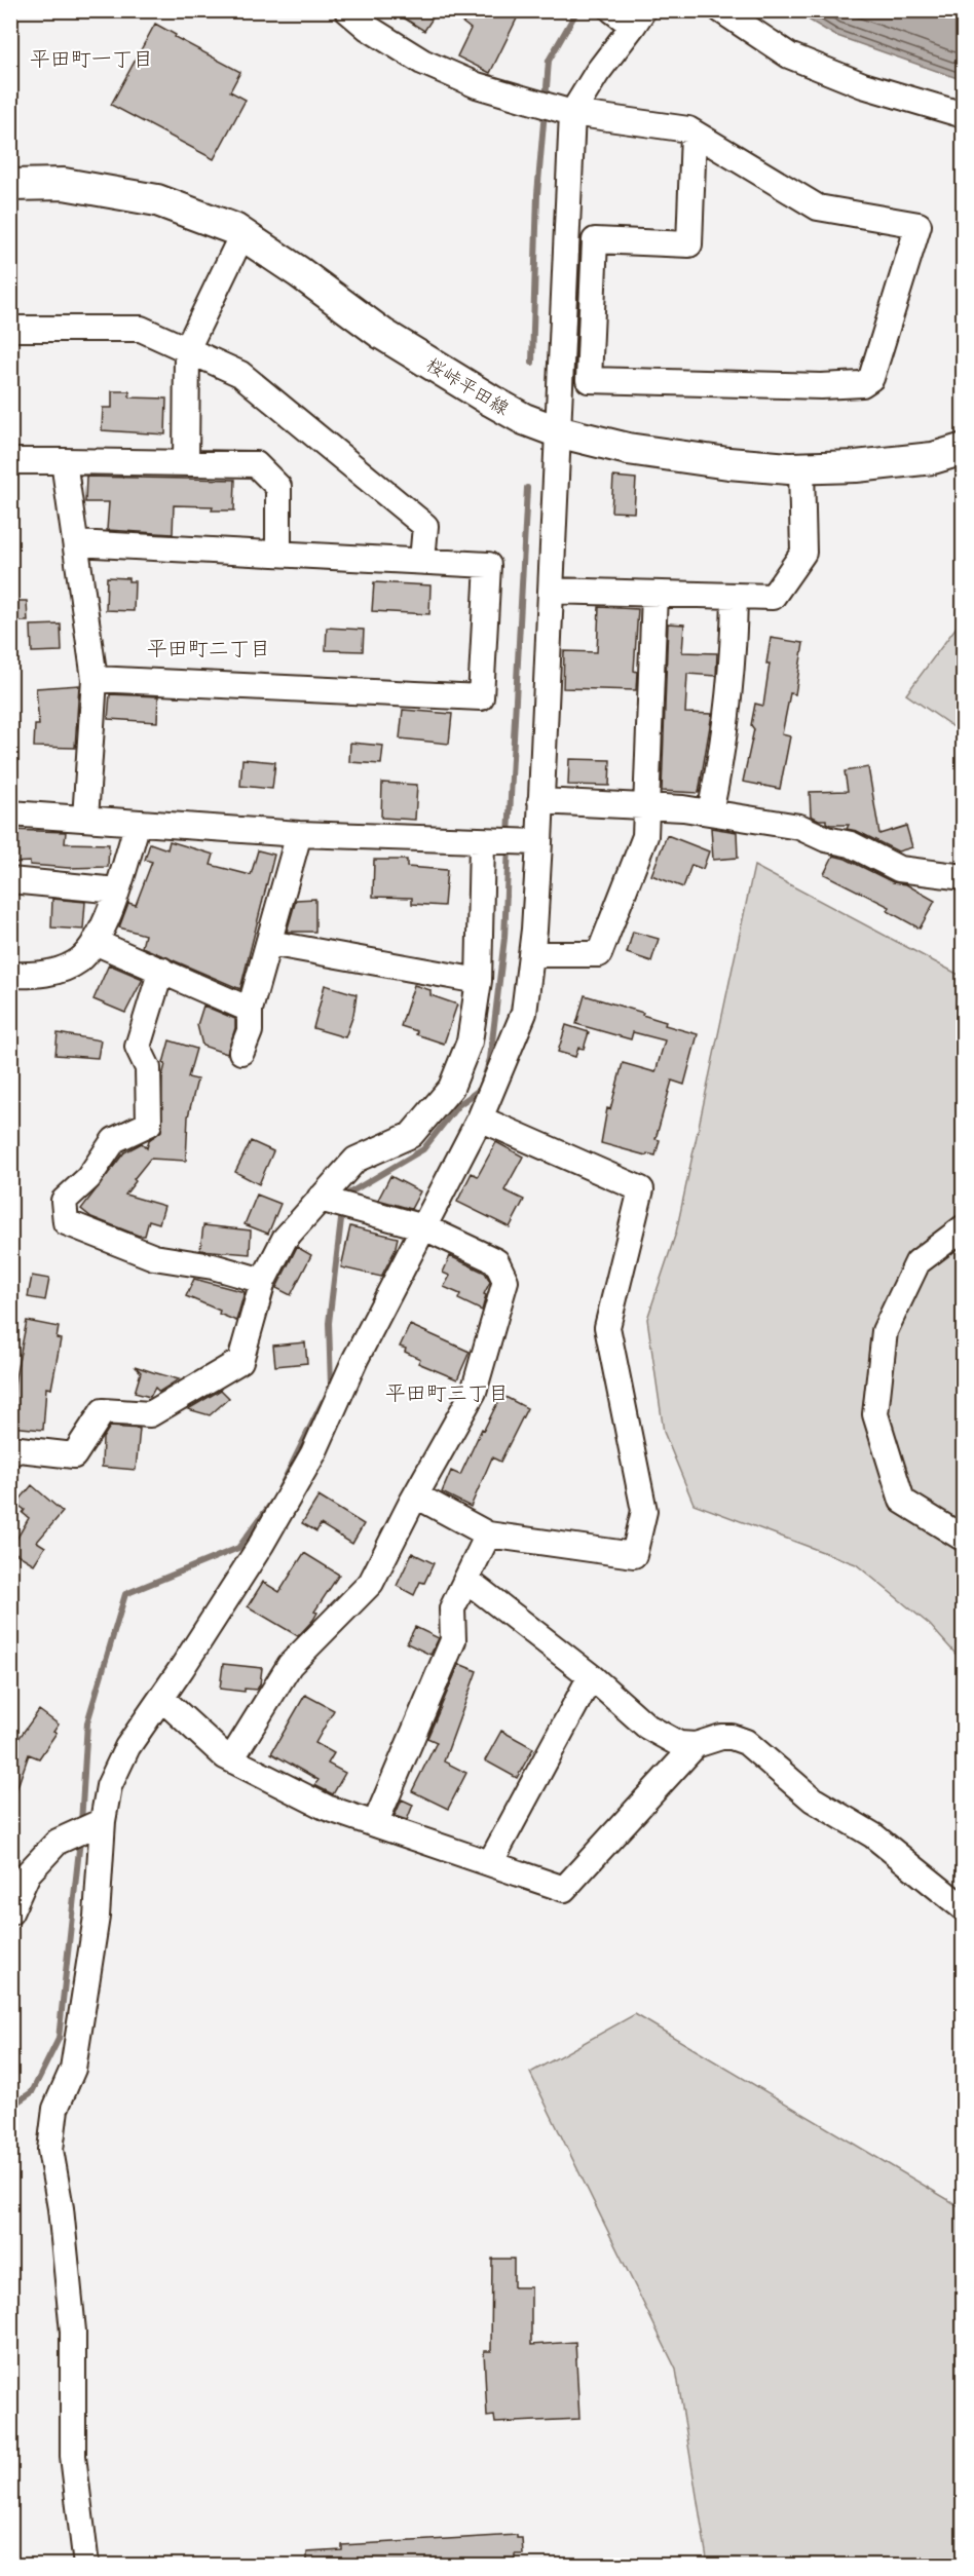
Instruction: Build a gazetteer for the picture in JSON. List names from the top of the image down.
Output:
{
  "streets": {
    "main road": ["桜峠平田線"]
  },
  "districts": ["平田町一丁目", "平田町二丁目", "平田町三丁目"]
}
